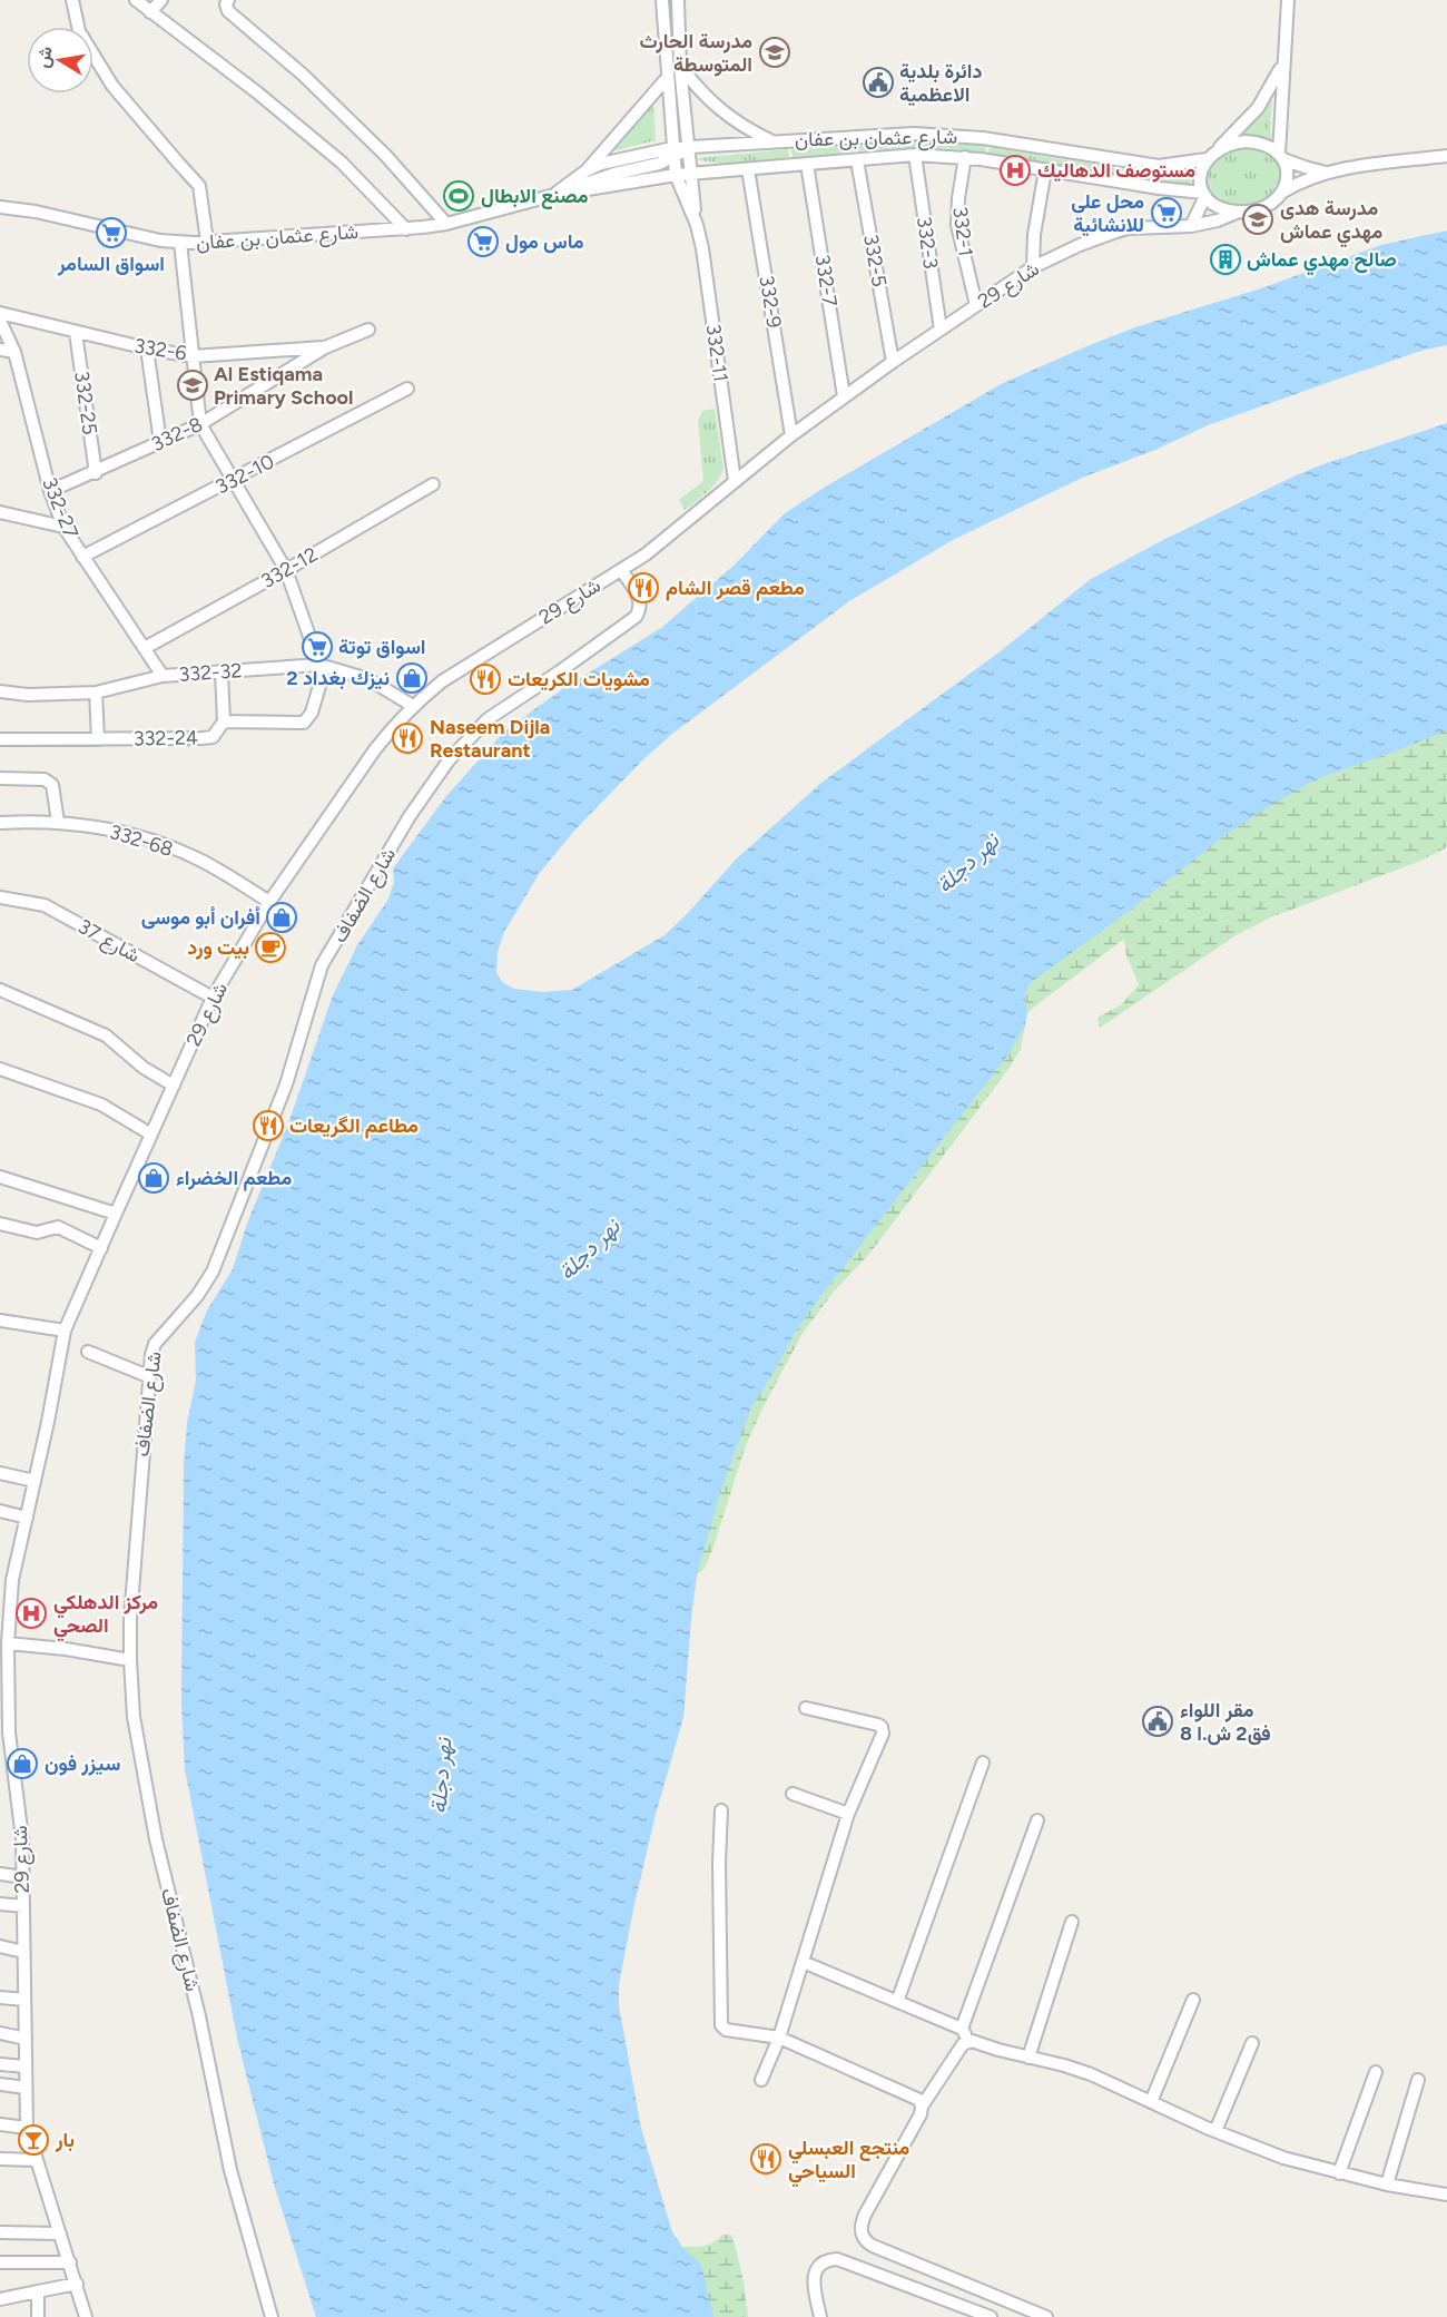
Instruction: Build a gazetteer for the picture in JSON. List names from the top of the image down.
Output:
{
  "streets": {
    "street": [
      "شارع عثمان بن عفان",
      "332-1",
      "332-3",
      "332-5",
      "332-7",
      "شارع 29",
      "332-9",
      "332-6",
      "332-11",
      "332-25",
      "332-8",
      "332-10",
      "332-27",
      "332-12",
      "332-32",
      "332-24",
      "332-68",
      "شارع الضفاف",
      "شارع 37"
    ]
  },
  "crossings": [
    ["شارع عثمان بن عفان", "332-1"],
    ["شارع عثمان بن عفان", "332-3"],
    ["شارع عثمان بن عفان", "332-5"],
    ["شارع عثمان بن عفان", "332-7"],
    ["شارع عثمان بن عفان", "شارع 29"],
    ["شارع عثمان بن عفان", "332-9"],
    ["شارع عثمان بن عفان", "332-11"],
    ["332-1", "شارع 29"],
    ["332-3", "شارع 29"],
    ["332-5", "شارع 29"],
    ["332-7", "شارع 29"],
    ["شارع 29", "332-9"],
    ["شارع 29", "332-11"],
    ["شارع 29", "332-32"],
    ["شارع 29", "332-68"],
    ["شارع 29", "شارع الضفاف"],
    ["شارع 29", "شارع 37"],
    ["332-6", "332-25"],
    ["332-6", "332-8"],
    ["332-25", "332-8"],
    ["332-8", "332-27"],
    ["332-10", "332-27"],
    ["332-27", "332-12"],
    ["332-27", "332-32"],
    ["332-32", "332-24"]
  ],
  "water": ["نهر دجلة"],
  "places": {
    "school or university": ["مدرسة الحارث المتوسطة", "مدرسة هدى مهدي عماش", "Al Estiqama Primary School"],
    "public building": ["دائرة بلدية الاعظمية", "مقر اللواء 8 فق2 ش.ا"],
    "hospital": ["مستوصف الدهاليك", "مركز الدهلكي الصحي"],
    "sports": ["مصنع الابطال"],
    "supermarket": [
      "محل علي للانشائية",
      "اسواق السامر",
      "ماس مول",
      "اسواق توتة"
    ],
    "building": ["صالح مهدي عماش"],
    "restaurant": [
      "مطعم قصر الشام",
      "مشويات الكريعات",
      "Naseem Dijla Restaurant",
      "مطاعم الگريعات",
      "منتجع العبسلي السياحي"
    ],
    "shop": [
      "نيزك بغداد 2",
      "أفران أبو موسى",
      "مطعم الخضراء",
      "سيزر فون"
    ],
    "cafe": ["بيت ورد"],
    "bar": ["بار"]
  },
  "north": "left"
}
